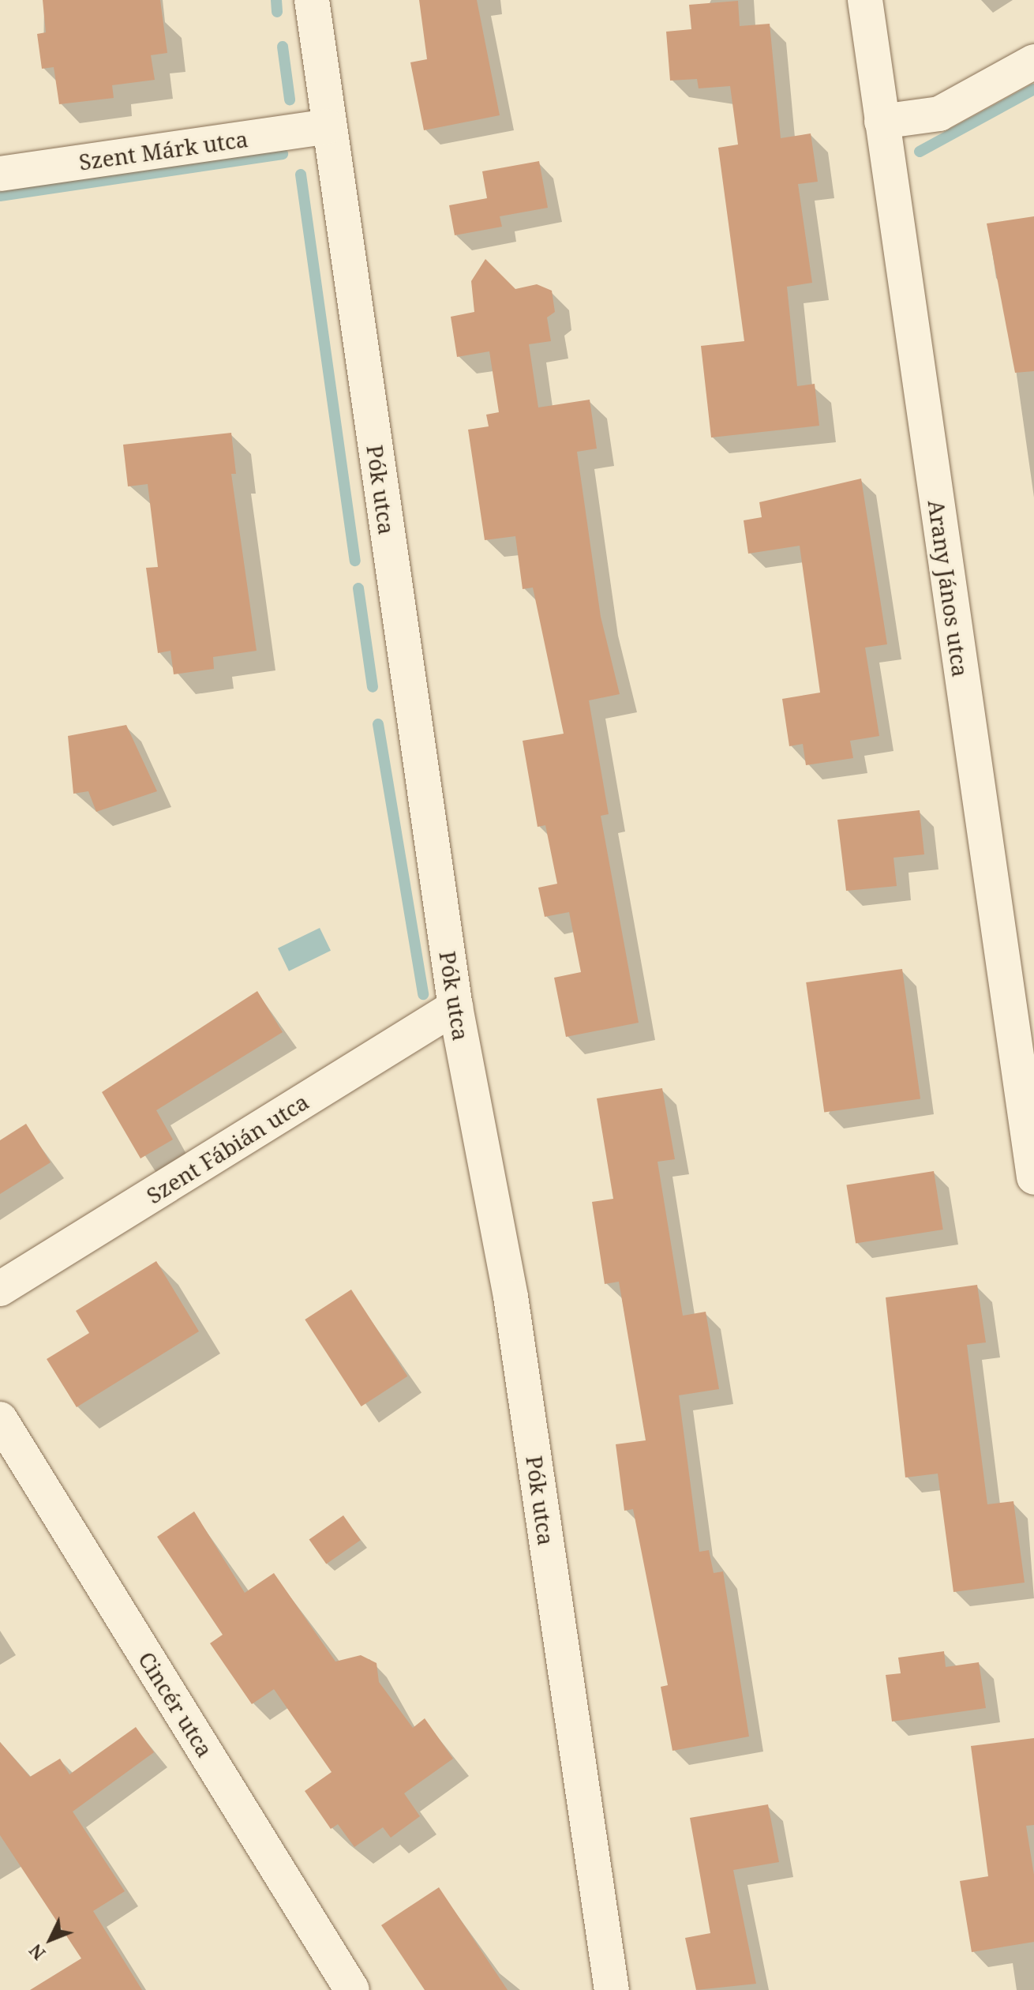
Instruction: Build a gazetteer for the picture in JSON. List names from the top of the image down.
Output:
{
  "streets": {
    "street": [
      "Szent Márk utca",
      "Pók utca",
      "Arany János utca",
      "Szent Fábián utca",
      "Cincér utca"
    ]
  },
  "crossings": [
    ["Szent Márk utca", "Pók utca"],
    ["Pók utca", "Szent Fábián utca"]
  ],
  "north": "bottom left"
}
